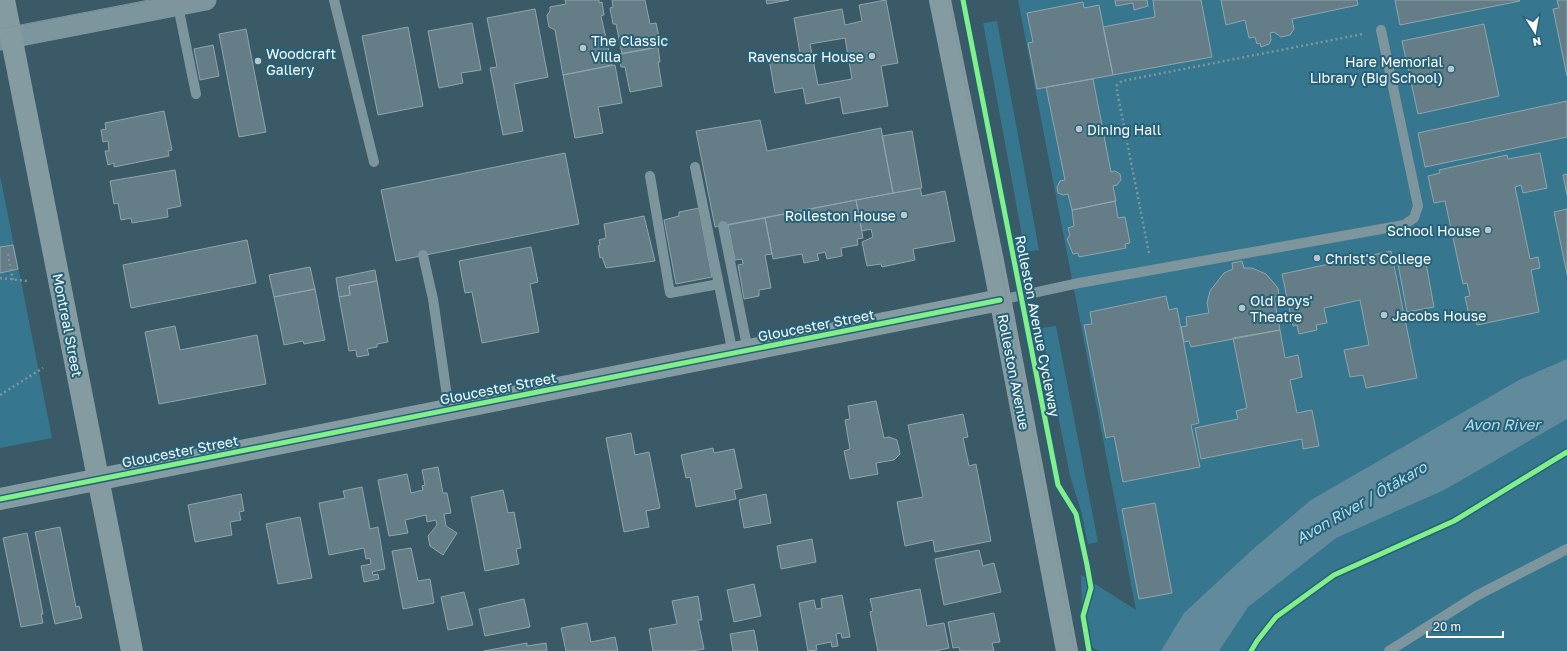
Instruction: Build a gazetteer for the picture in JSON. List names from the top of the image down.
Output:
{
  "streets": {
    "street": ["Montreal Street", "Gloucester Street", "Rolleston Avenue"],
    "cycle path": ["Rolleston Avenue Cycleway"]
  },
  "crossings": [
    ["Montreal Street", "Gloucester Street"],
    ["Gloucester Street", "Rolleston Avenue"]
  ],
  "water": ["Avon River", "Avon River / Ōtākaro"],
  "places": [
    "The Classic Villa",
    "Ravenscar House",
    "Woodcraft Gallery",
    "Hare Memorial Library (Big School)",
    "Dining Hall",
    "Rolleston House",
    "School House",
    "Christ's College",
    "Old Boys' Theatre",
    "Jacobs House"
  ],
  "scale_bar": "20 m",
  "north": "bottom"
}
